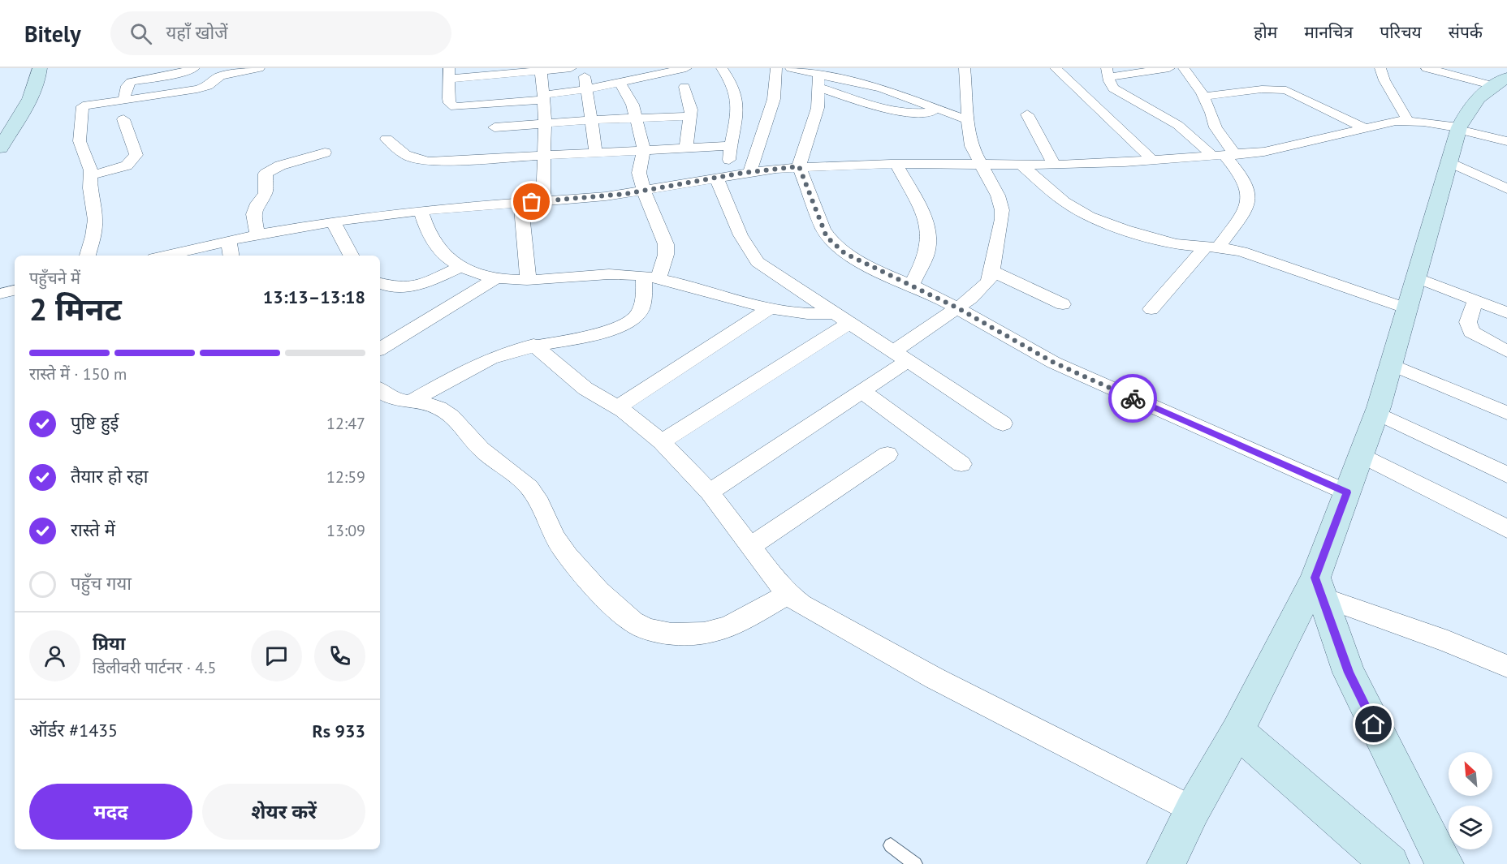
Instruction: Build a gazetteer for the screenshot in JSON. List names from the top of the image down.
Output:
{
  "north": "top left",
  "page": {
    "header": "Bitely",
    "search": "यहाँ खोजें",
    "nav": [
      "होम",
      "मानचित्र",
      "परिचय",
      "संपर्क"
    ],
    "heading": ["2 मिनट", "पहुँचने में", "13:13–13:18"],
    "panel": [
      "प्रिया",
      "डिलीवरी पार्टनर · 4.5",
      "ऑर्डर #1435",
      "Rs 933"
    ],
    "bar": "रास्ते में · 150 m",
    "list": [
      ["पुष्टि हुई", "12:47"],
      ["तैयार हो रहा", "12:59"],
      ["रास्ते में", "13:09"],
      "पहुँच गया"
    ],
    "buttons": ["मदद", "शेयर करें"]
  }
}
